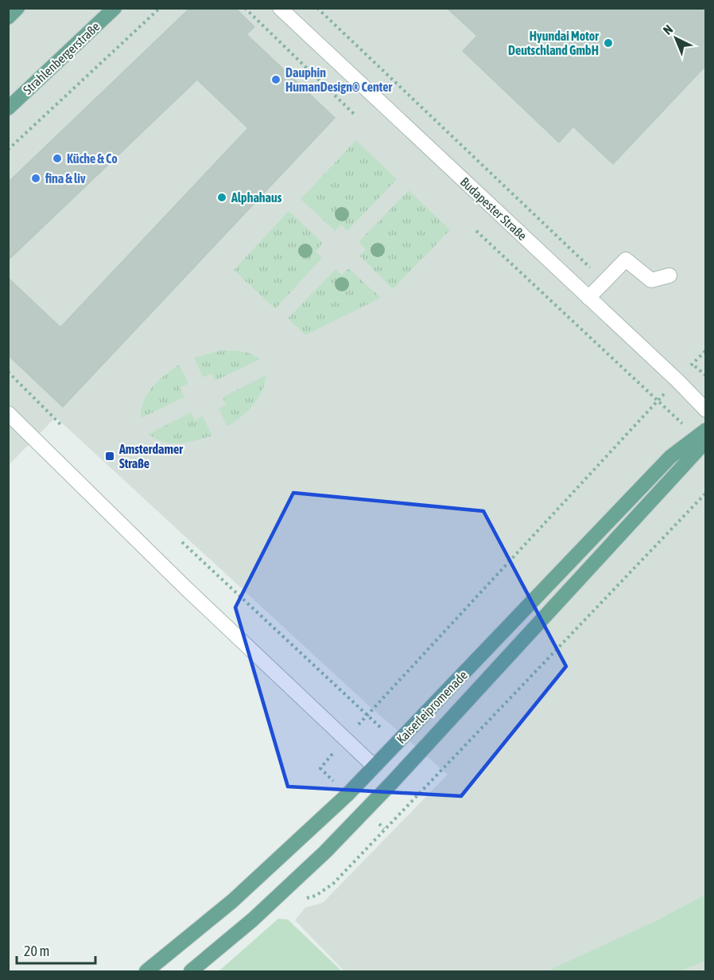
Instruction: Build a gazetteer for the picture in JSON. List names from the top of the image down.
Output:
{
  "streets": {
    "main road": ["Strahlenbergerstraße", "Kaiserleipromenade"],
    "street": ["Budapester Straße"]
  },
  "places": {
    "other": [
      "Hyundai Motor Deutschland GmbH",
      "Dauphin HumanDesign® Center",
      "Küche & Co",
      "fina & liv",
      "Alphahaus"
    ],
    "transit": ["Amsterdamer Straße"]
  },
  "scale_bar": "20 m",
  "north": "top left"
}
